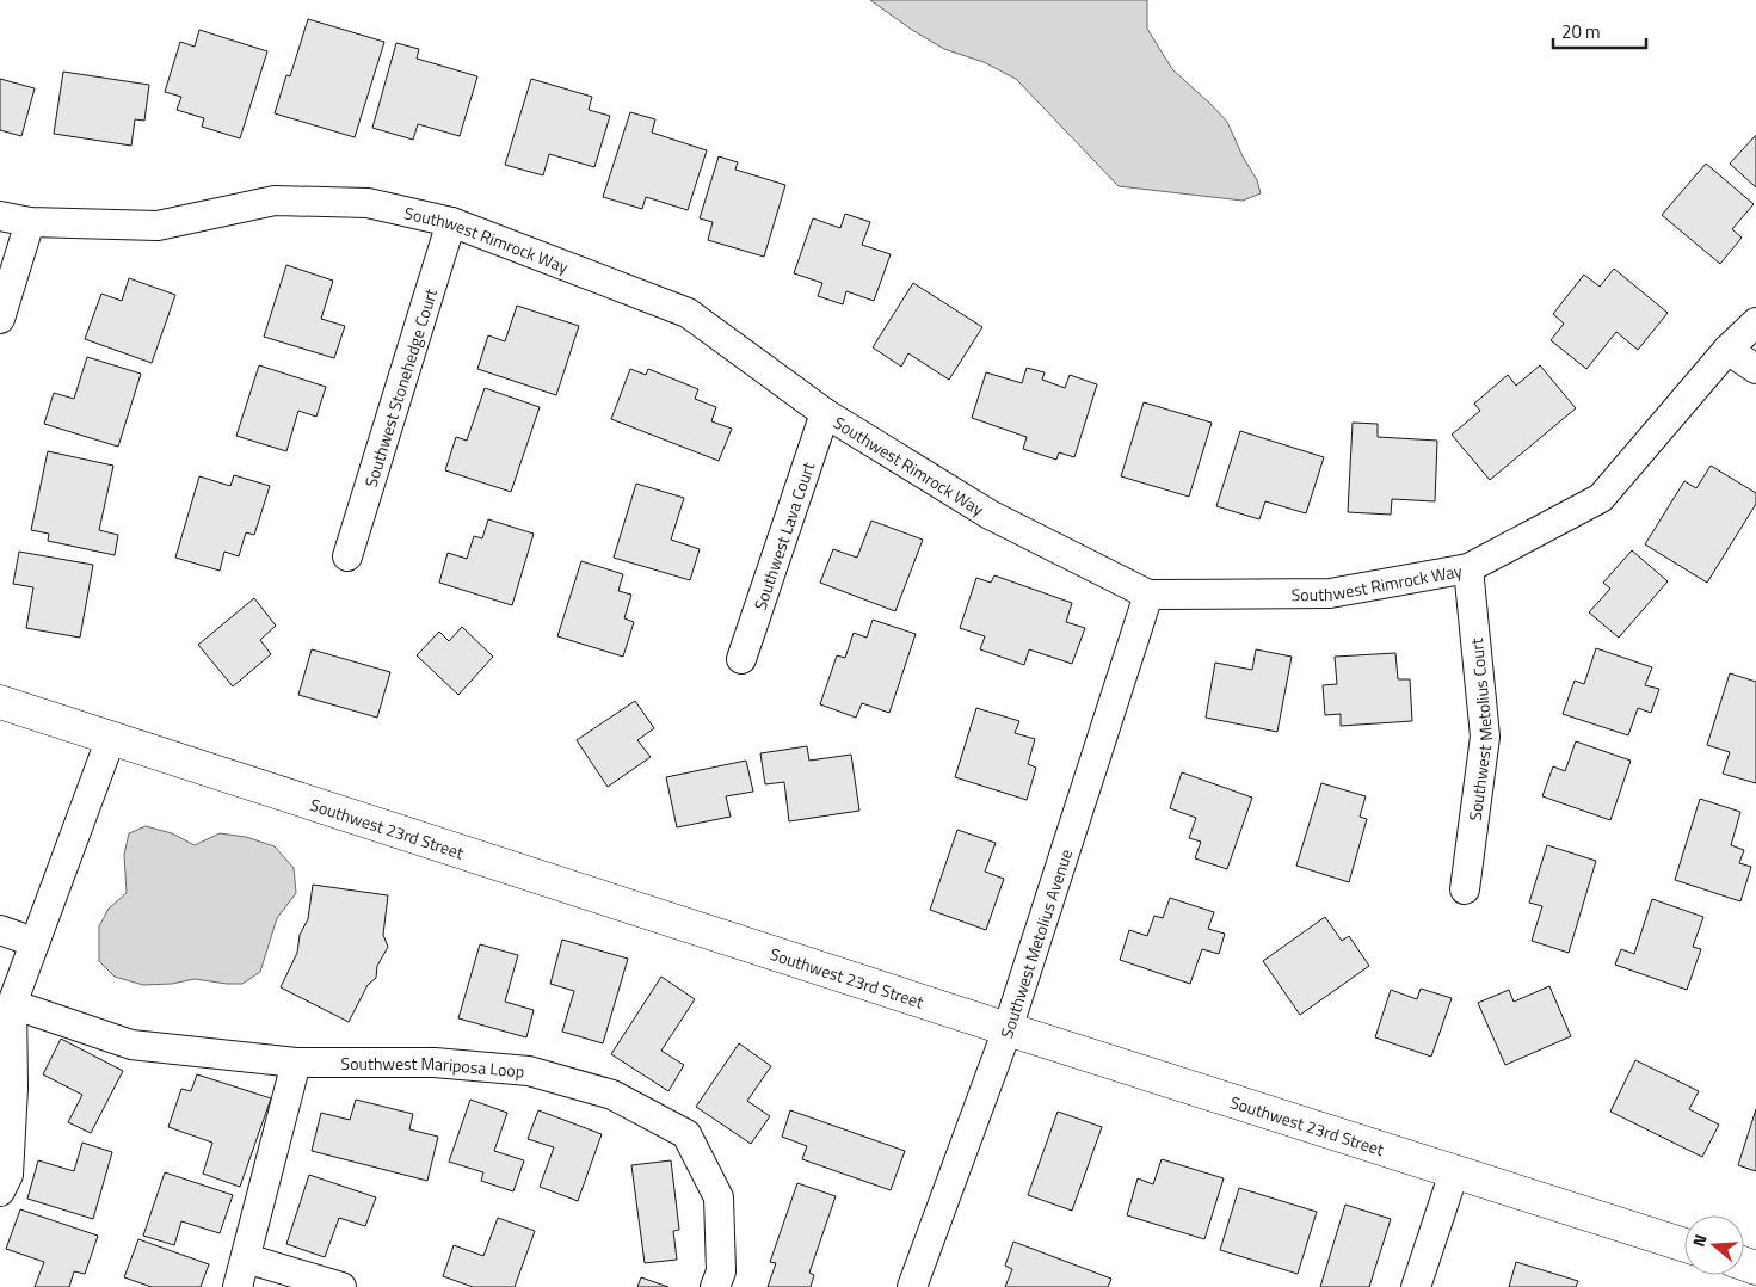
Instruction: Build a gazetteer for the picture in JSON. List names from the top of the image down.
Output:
{
  "streets": {
    "street": [
      "Southwest Rimrock Way",
      "Southwest Stonehedge Court",
      "Southwest Lava Court",
      "Southwest Metolius Court",
      "Southwest 23rd Street",
      "Southwest Metolius Avenue",
      "Southwest Mariposa Loop"
    ]
  },
  "crossings": [
    ["Southwest Rimrock Way", "Southwest Stonehedge Court"],
    ["Southwest Rimrock Way", "Southwest Lava Court"],
    ["Southwest Rimrock Way", "Southwest Metolius Court"],
    ["Southwest Rimrock Way", "Southwest Metolius Avenue"],
    ["Southwest 23rd Street", "Southwest Metolius Avenue"]
  ],
  "scale_bar": "20 m",
  "north": "left"
}
